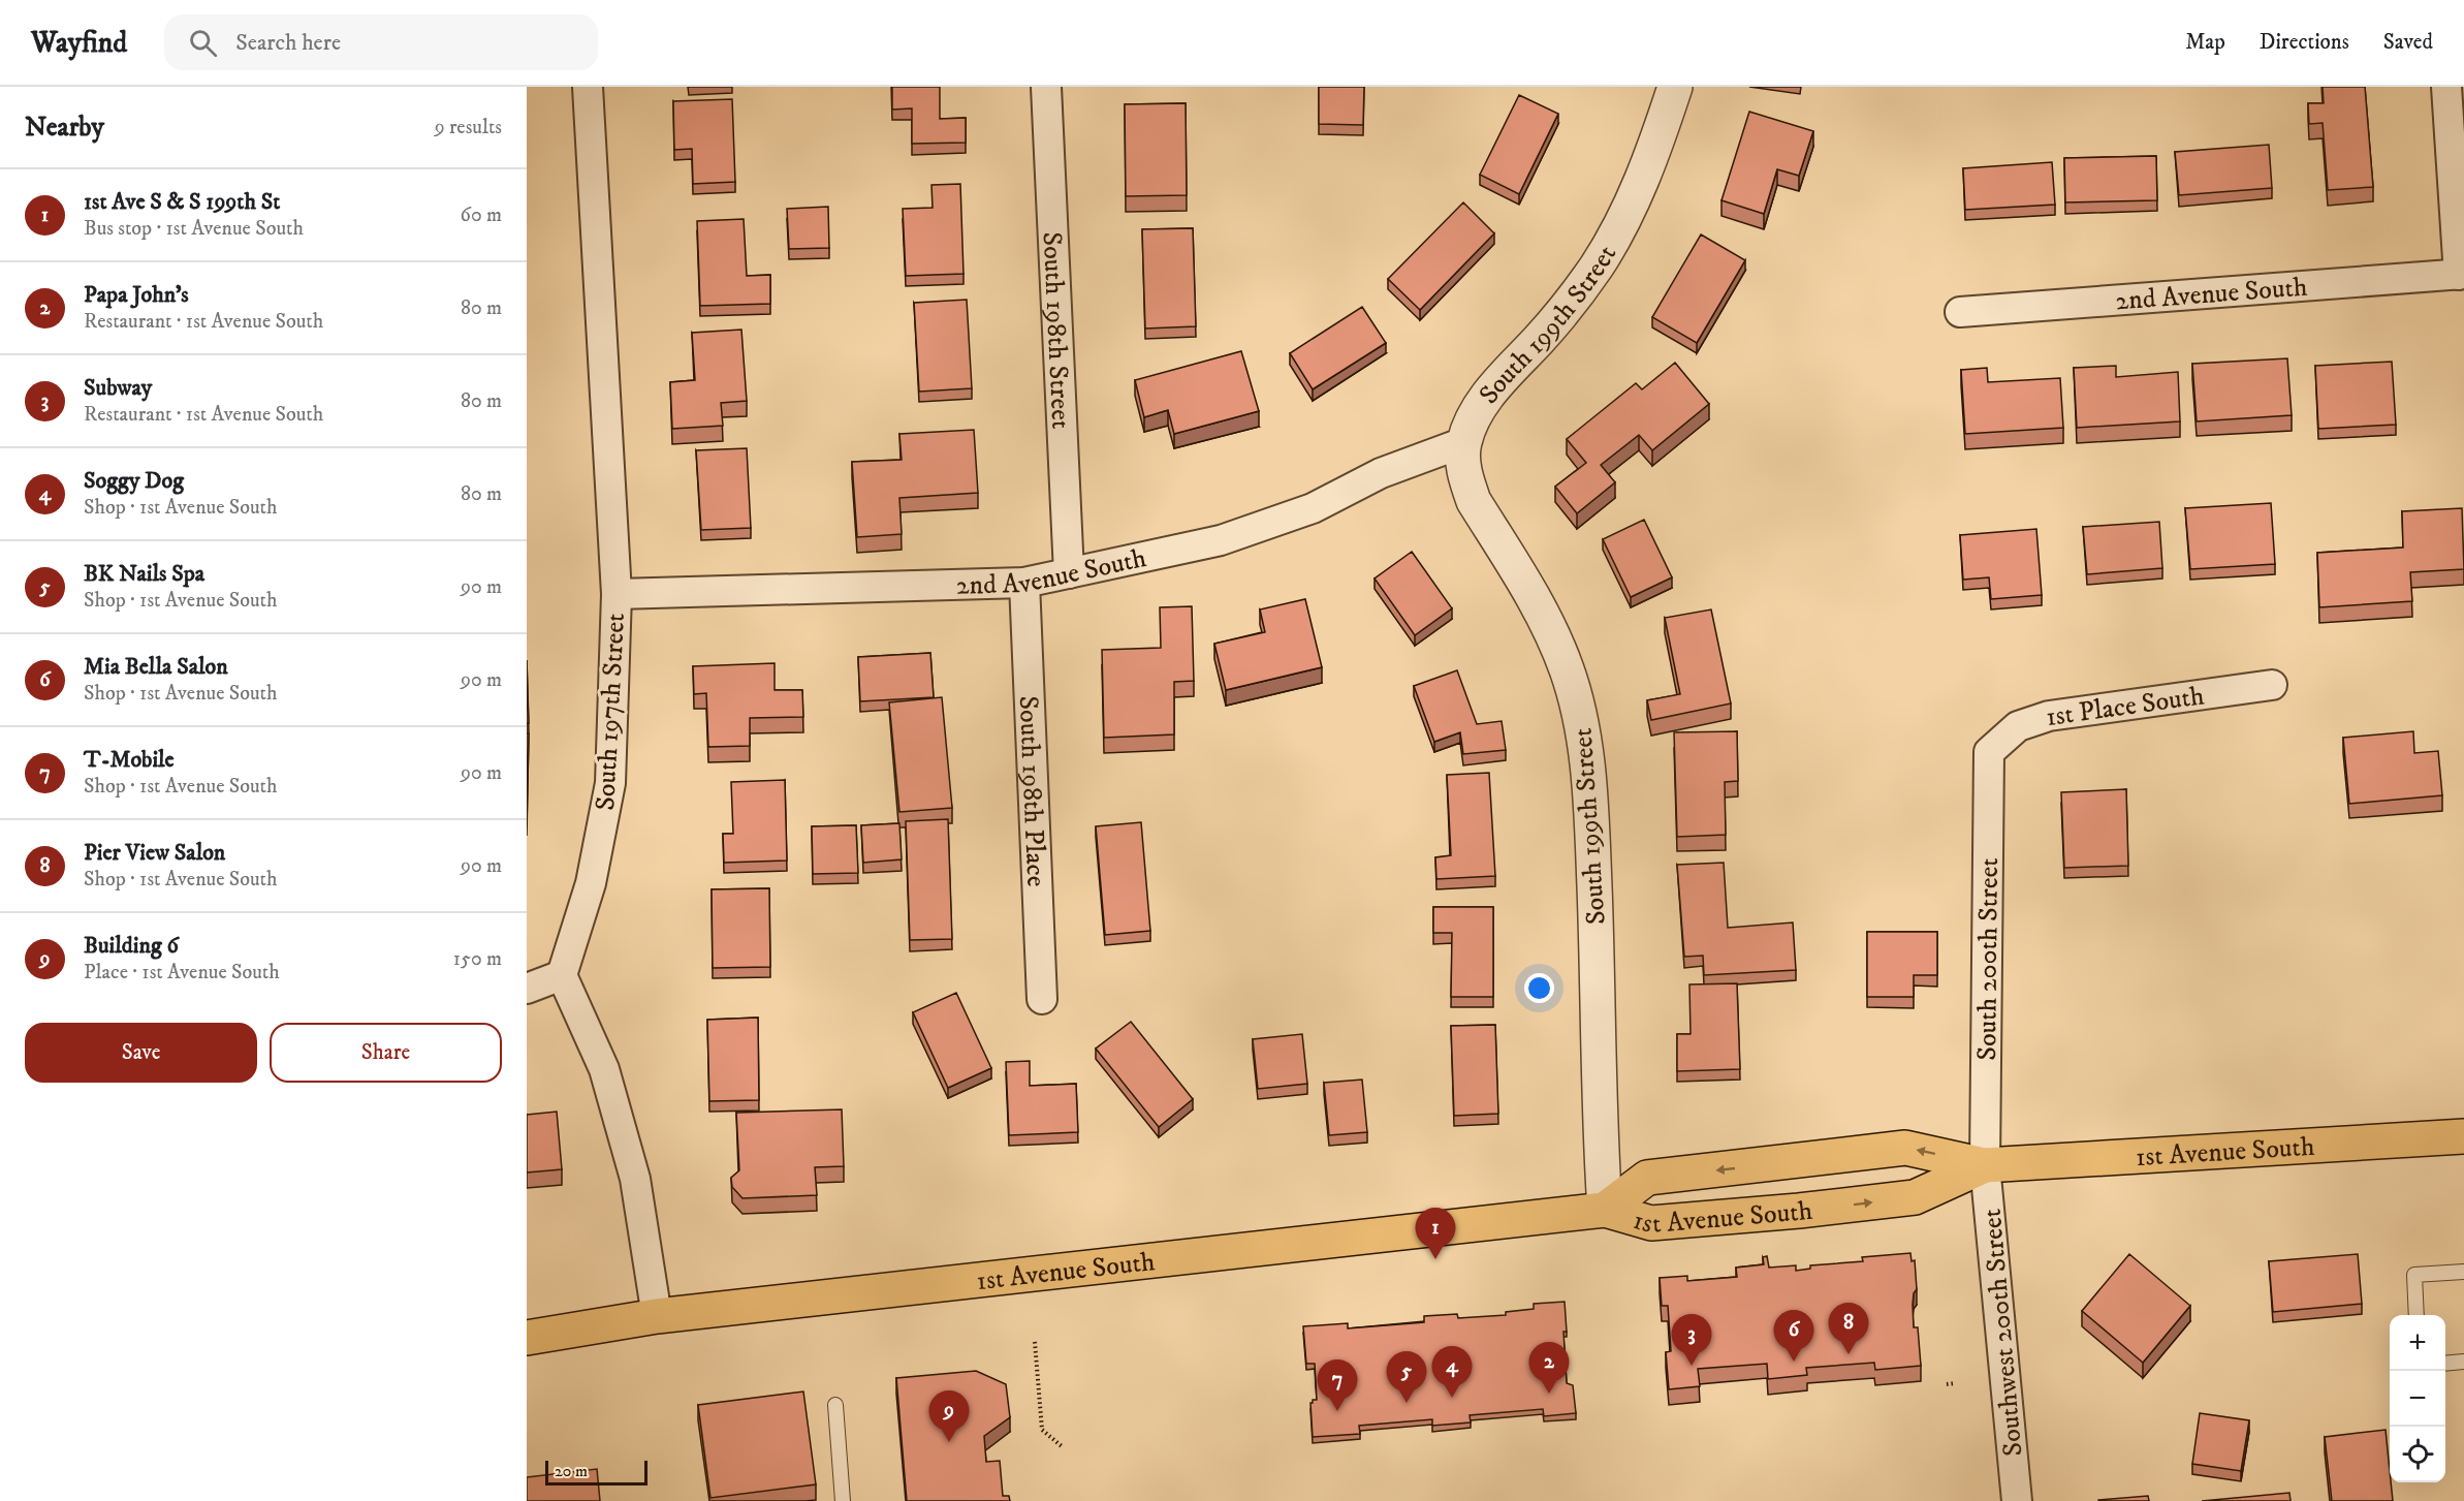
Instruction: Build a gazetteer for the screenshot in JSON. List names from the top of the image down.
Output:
{
  "streets": {
    "main road": ["1st Avenue South"],
    "street": [
      "2nd Avenue South",
      "South 199th Street",
      "South 198th Street",
      "1st Place South",
      "South 197th Street",
      "South 198th Place",
      "South 200th Street",
      "Southwest 200th Street"
    ]
  },
  "crossings": [
    ["2nd Avenue South", "South 199th Street"],
    ["2nd Avenue South", "South 198th Street"],
    ["2nd Avenue South", "South 197th Street"],
    ["2nd Avenue South", "South 198th Place"],
    ["South 199th Street", "1st Avenue South"],
    ["1st Place South", "South 200th Street"],
    ["South 200th Street", "1st Avenue South"],
    ["South 200th Street", "Southwest 200th Street"],
    ["1st Avenue South", "Southwest 200th Street"]
  ],
  "scale_bar": "20 m",
  "page": {
    "header": "Wayfind",
    "search": "Search here",
    "nav": ["Map", "Directions", "Saved"],
    "heading": ["Nearby", "9 results"],
    "list": [
      {
        "mark": "1",
        "name": "1st Ave S & S 199th St",
        "note": "Bus stop · 1st Avenue South",
        "value": "60 m"
      },
      {
        "mark": "2",
        "name": "Papa John's",
        "note": "Restaurant · 1st Avenue South",
        "value": "80 m"
      },
      {
        "mark": "3",
        "name": "Subway",
        "note": "Restaurant · 1st Avenue South",
        "value": "80 m"
      },
      {
        "mark": "4",
        "name": "Soggy Dog",
        "note": "Shop · 1st Avenue South",
        "value": "80 m"
      },
      {
        "mark": "5",
        "name": "BK Nails Spa",
        "note": "Shop · 1st Avenue South",
        "value": "90 m"
      },
      {
        "mark": "6",
        "name": "Mia Bella Salon",
        "note": "Shop · 1st Avenue South",
        "value": "90 m"
      },
      {
        "mark": "7",
        "name": "T-Mobile",
        "note": "Shop · 1st Avenue South",
        "value": "90 m"
      },
      {
        "mark": "8",
        "name": "Pier View Salon",
        "note": "Shop · 1st Avenue South",
        "value": "90 m"
      },
      {
        "mark": "9",
        "name": "Building 6",
        "note": "Place · 1st Avenue South",
        "value": "150 m"
      }
    ],
    "buttons": ["Save", "Share"],
    "pins": [
      "1",
      "8",
      "6",
      "3",
      "2",
      "4",
      "5",
      "7",
      "9"
    ],
    "map_buttons": ["+", "−"],
    "scale": "20 m"
  }
}
